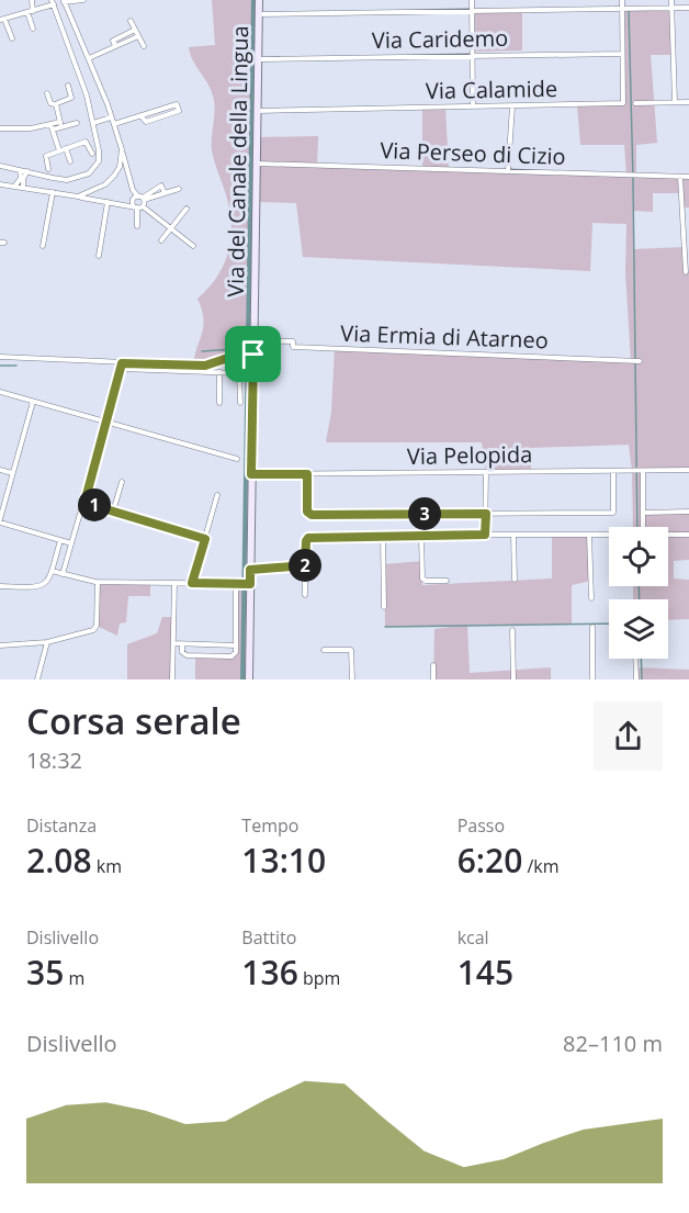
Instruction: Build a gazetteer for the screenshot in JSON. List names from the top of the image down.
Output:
{
  "streets": {
    "street": [
      "Via Caridemo",
      "Via Calamide",
      "Via Perseo di Cizio",
      "Via del Canale della Lingua",
      "Via Ermia di Atarneo",
      "Via Pelopida"
    ]
  },
  "crossings": [
    ["Via Caridemo", "Via Calamide"],
    ["Via Caridemo", "Via del Canale della Lingua"],
    ["Via Calamide", "Via del Canale della Lingua"],
    ["Via Perseo di Cizio", "Via del Canale della Lingua"],
    ["Via del Canale della Lingua", "Via Ermia di Atarneo"],
    ["Via del Canale della Lingua", "Via Pelopida"]
  ],
  "page": {
    "pins": ["1", "3", "2"],
    "heading": ["Corsa serale", "18:32"],
    "stats": [
      ["Distanza", "2.08 km"],
      ["Tempo", "13:10"],
      ["Passo", "6:20 /km"],
      ["Dislivello", "35 m"],
      ["Battito", "136 bpm"],
      ["kcal", "145"]
    ],
    "chart": ["Dislivello", "82–110 m"]
  }
}
